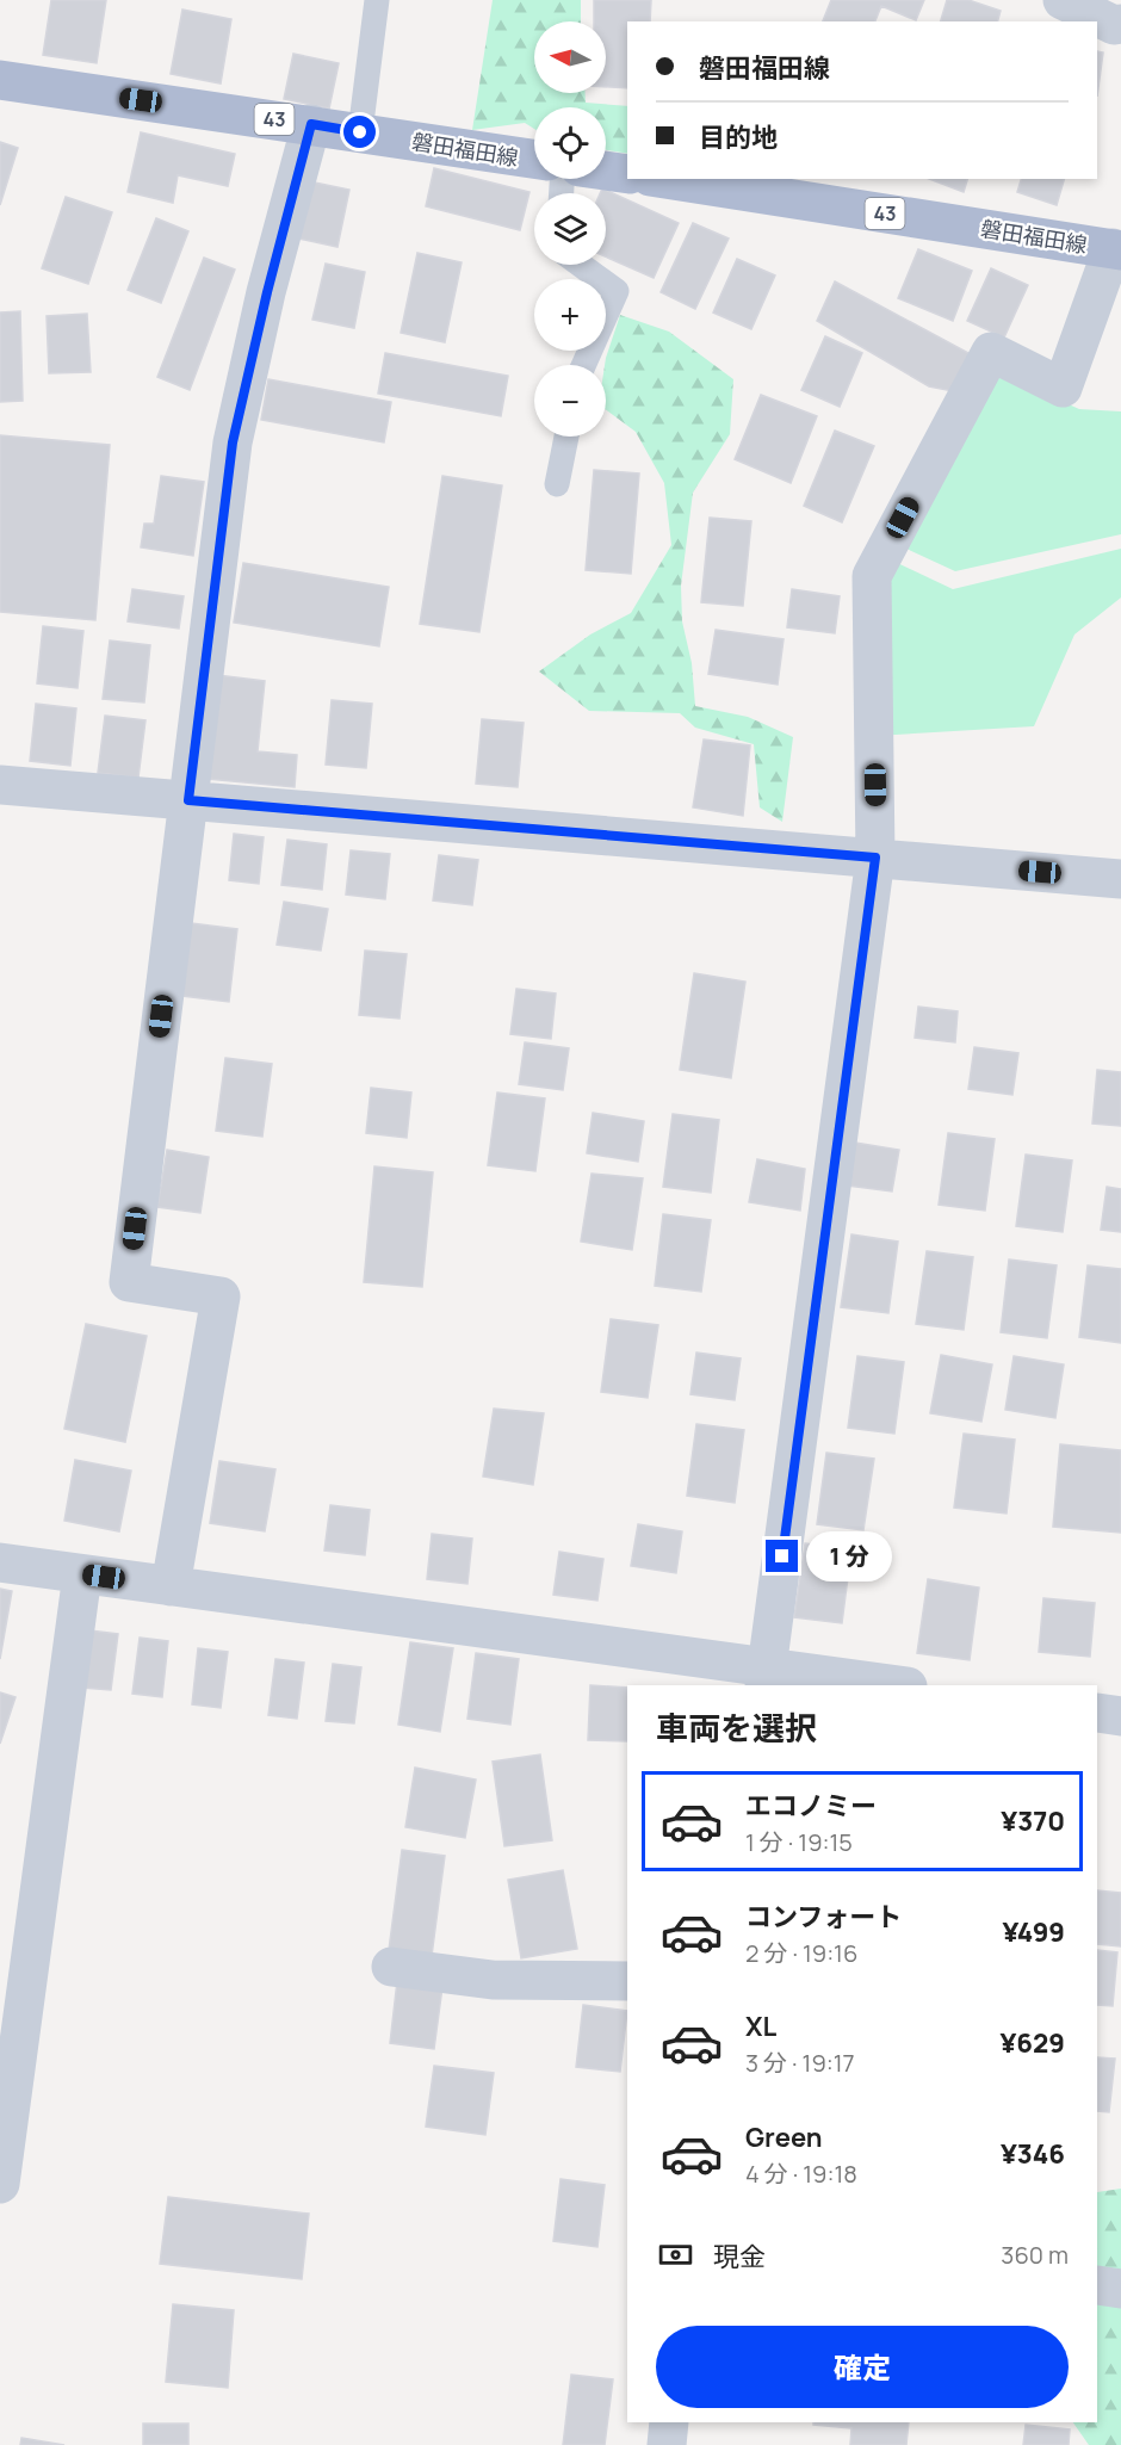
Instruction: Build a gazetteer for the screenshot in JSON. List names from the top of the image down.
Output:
{
  "streets": {
    "main road": ["43", "磐田福田線"]
  },
  "north": "left",
  "page": {
    "map_buttons": ["+", "−"],
    "banner": ["磐田福田線", "目的地"],
    "bubble": "1 分",
    "heading": "車両を選択",
    "list": [
      {
        "name": "エコノミー",
        "note": "1 分 · 19:15",
        "value": "¥370"
      },
      {
        "name": "コンフォート",
        "note": "2 分 · 19:16",
        "value": "¥499"
      },
      {
        "name": "XL",
        "note": "3 分 · 19:17",
        "value": "¥629"
      },
      {
        "name": "Green",
        "note": "4 分 · 19:18",
        "value": "¥346"
      }
    ],
    "pay": ["現金", "360 m"],
    "buttons": "確定"
  }
}
